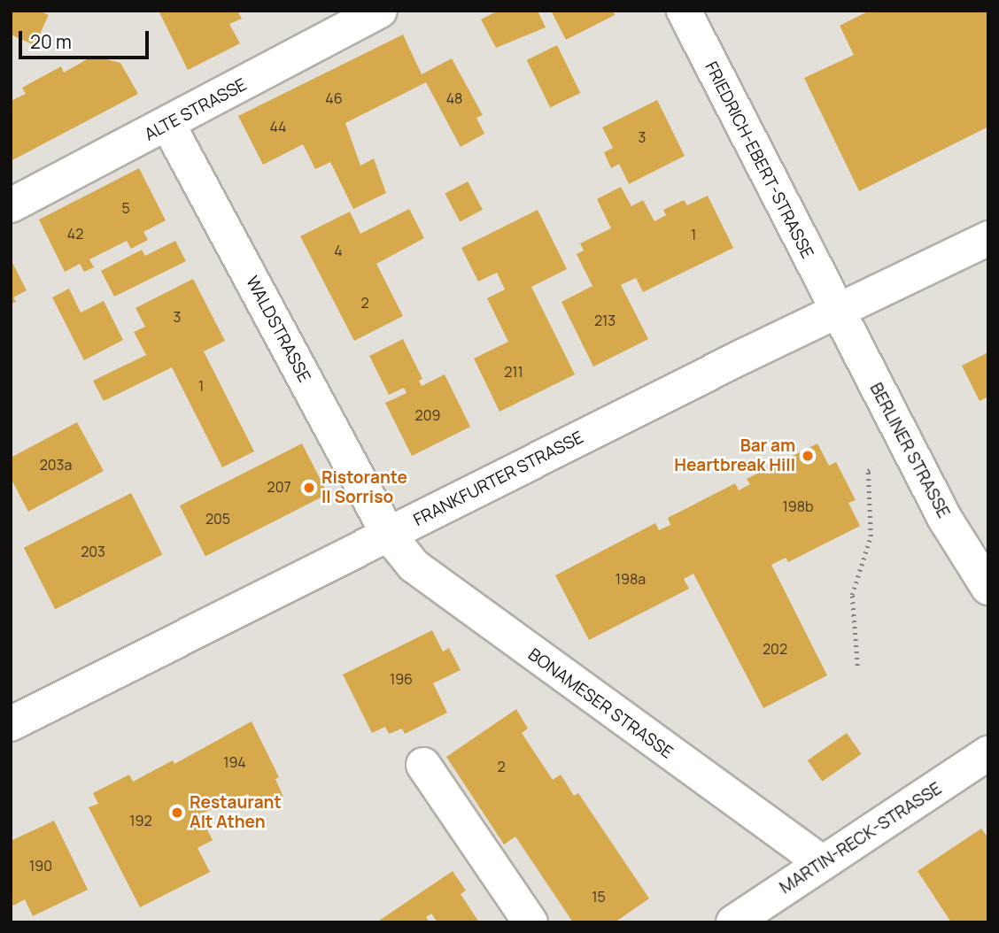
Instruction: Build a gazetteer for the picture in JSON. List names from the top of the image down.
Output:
{
  "streets": {
    "street": [
      "ALTE STRASSE",
      "FRIEDRICH-EBERT-STRASSE",
      "WALDSTRASSE",
      "BERLINER STRASSE",
      "FRANKFURTER STRASSE",
      "BONAMESER STRASSE",
      "MARTIN-RECK-STRASSE"
    ]
  },
  "crossings": [
    ["ALTE STRASSE", "WALDSTRASSE"],
    ["FRIEDRICH-EBERT-STRASSE", "BERLINER STRASSE"],
    ["FRIEDRICH-EBERT-STRASSE", "FRANKFURTER STRASSE"],
    ["WALDSTRASSE", "FRANKFURTER STRASSE"],
    ["WALDSTRASSE", "BONAMESER STRASSE"],
    ["BERLINER STRASSE", "FRANKFURTER STRASSE"],
    ["FRANKFURTER STRASSE", "BONAMESER STRASSE"],
    ["BONAMESER STRASSE", "MARTIN-RECK-STRASSE"]
  ],
  "places": ["Bar am Heartbreak Hill", "Ristorante Il Sorriso", "Restaurant Alt Athen"],
  "house_numbers": [
    "46",
    "48",
    "44",
    "3",
    "5",
    "42",
    "1",
    "4",
    "2",
    "3",
    "213",
    "211",
    "1",
    "209",
    "203a",
    "207",
    "198b",
    "205",
    "203",
    "198a",
    "202",
    "196",
    "194",
    "2",
    "192",
    "190",
    "15"
  ],
  "scale_bar": "20 m"
}
